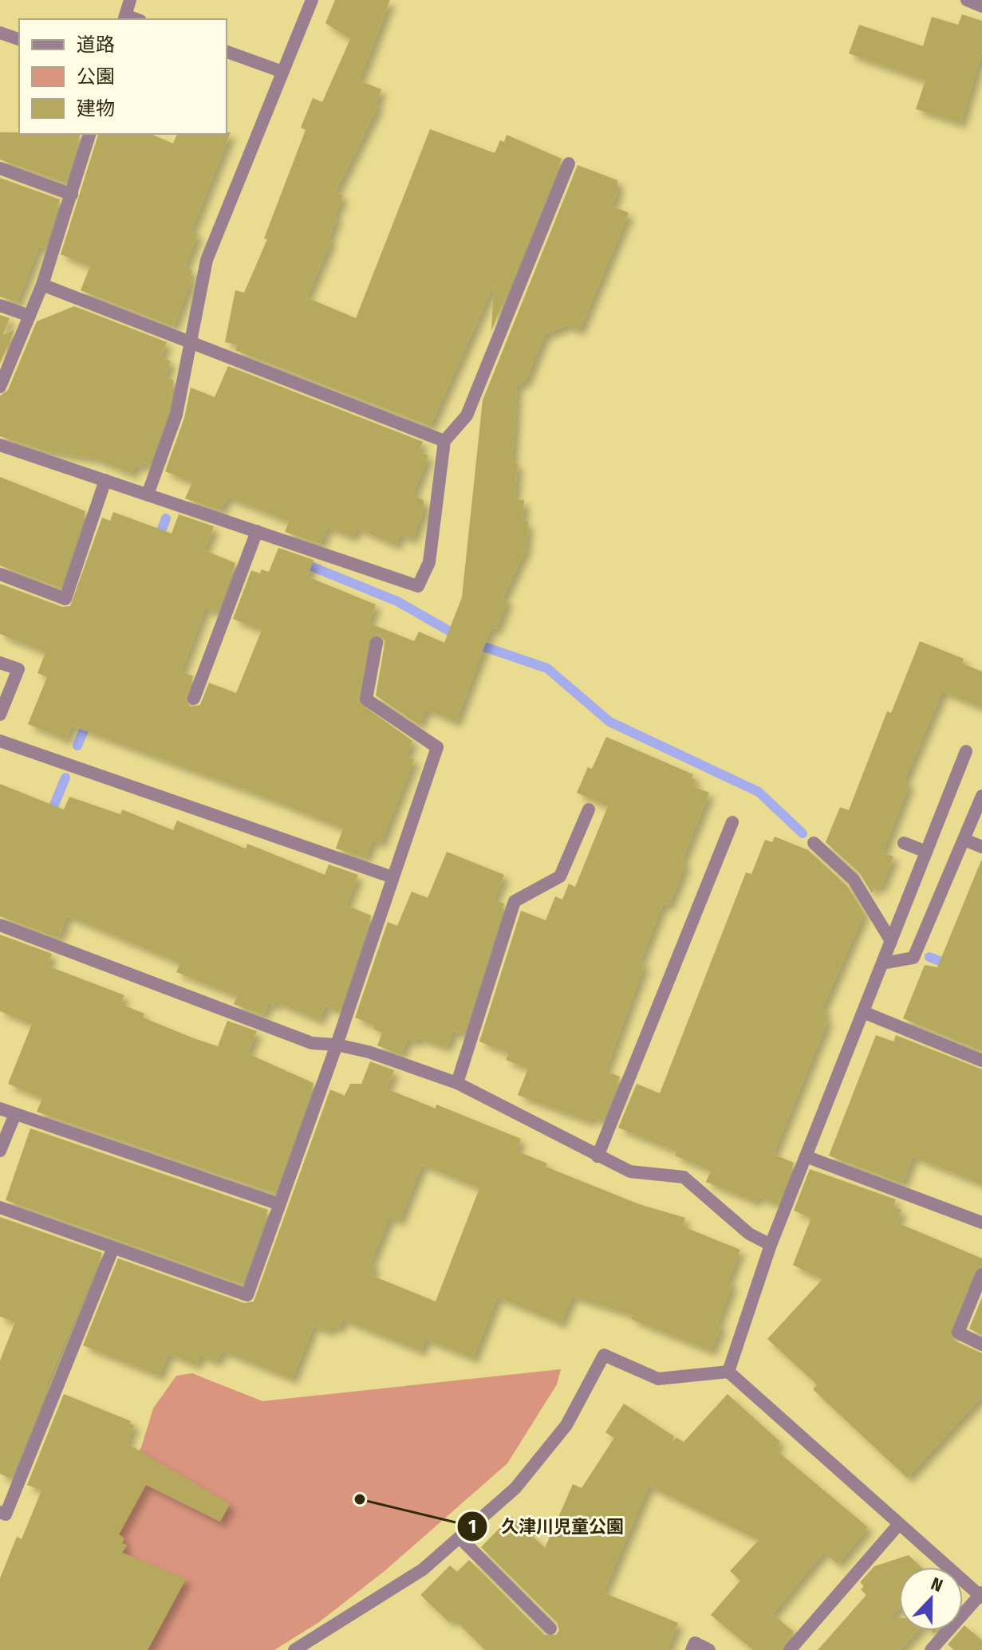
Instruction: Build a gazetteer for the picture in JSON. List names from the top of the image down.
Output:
{
  "places": ["久津川児童公園"],
  "legend": ["道路", "公園", "建物"],
  "north": "top"
}
